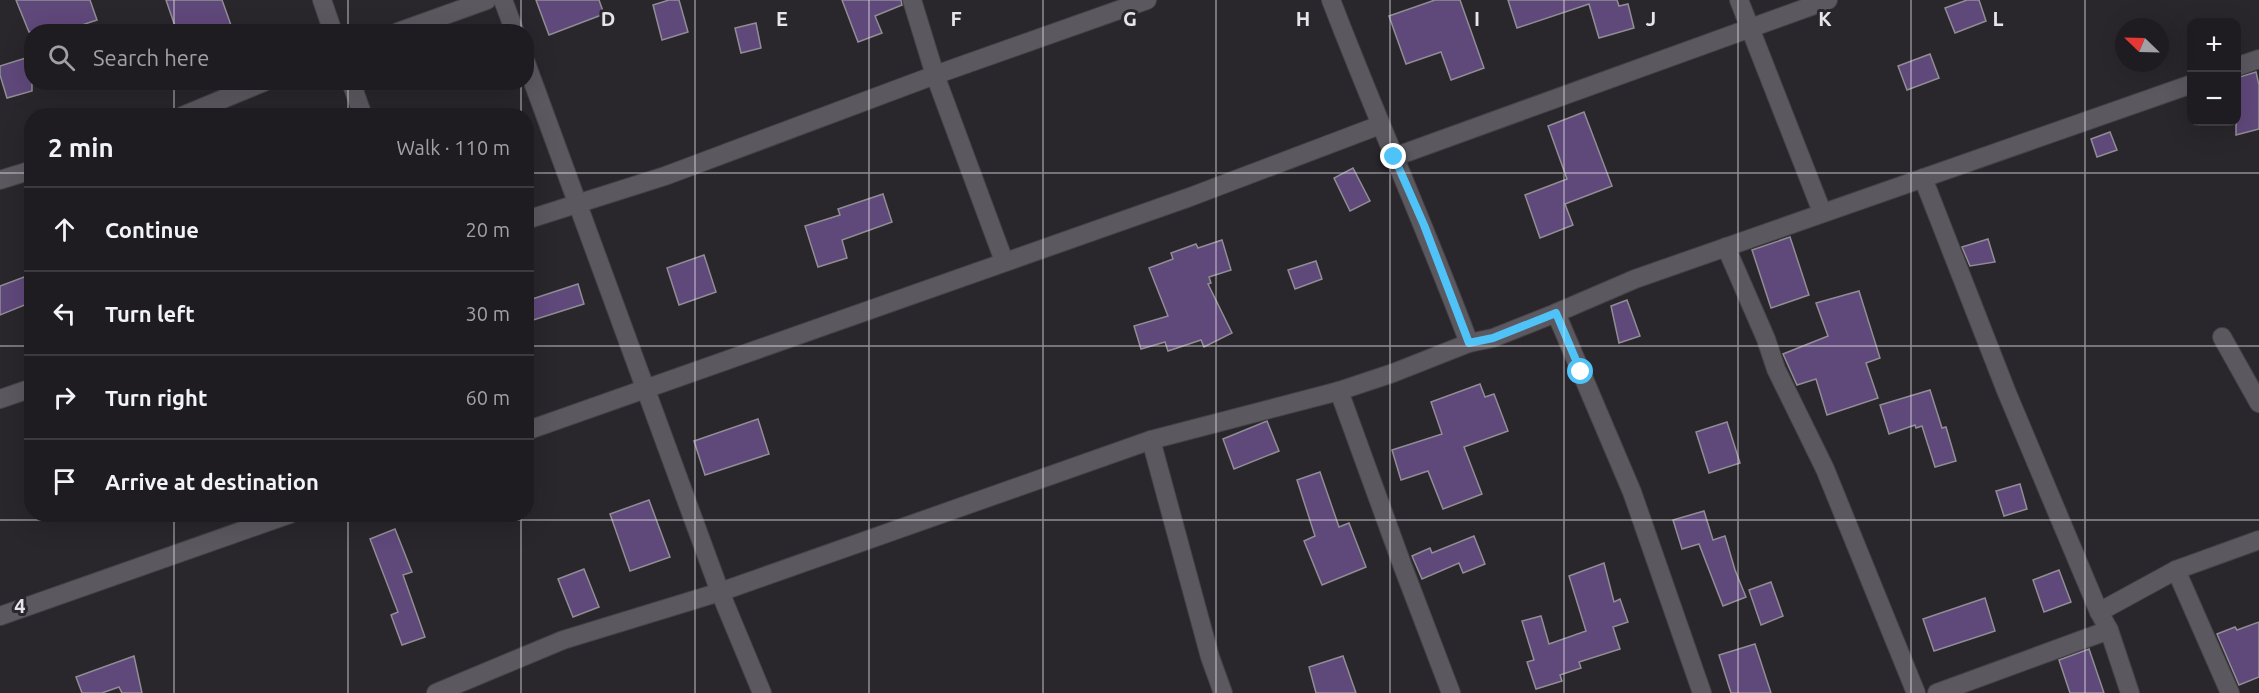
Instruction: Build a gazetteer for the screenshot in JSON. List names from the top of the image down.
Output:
{
  "north": "top left",
  "page": {
    "map_buttons": ["+", "−"],
    "search": "Search here",
    "heading": ["2 min", "Walk · 110 m"],
    "list": [
      ["Continue", "20 m"],
      ["Turn left", "30 m"],
      ["Turn right", "60 m"],
      "Arrive at destination"
    ]
  },
  "grid": {
    "columns": [
      "D",
      "E",
      "F",
      "G",
      "H",
      "I",
      "J",
      "K",
      "L"
    ],
    "rows": ["4"]
  }
}
